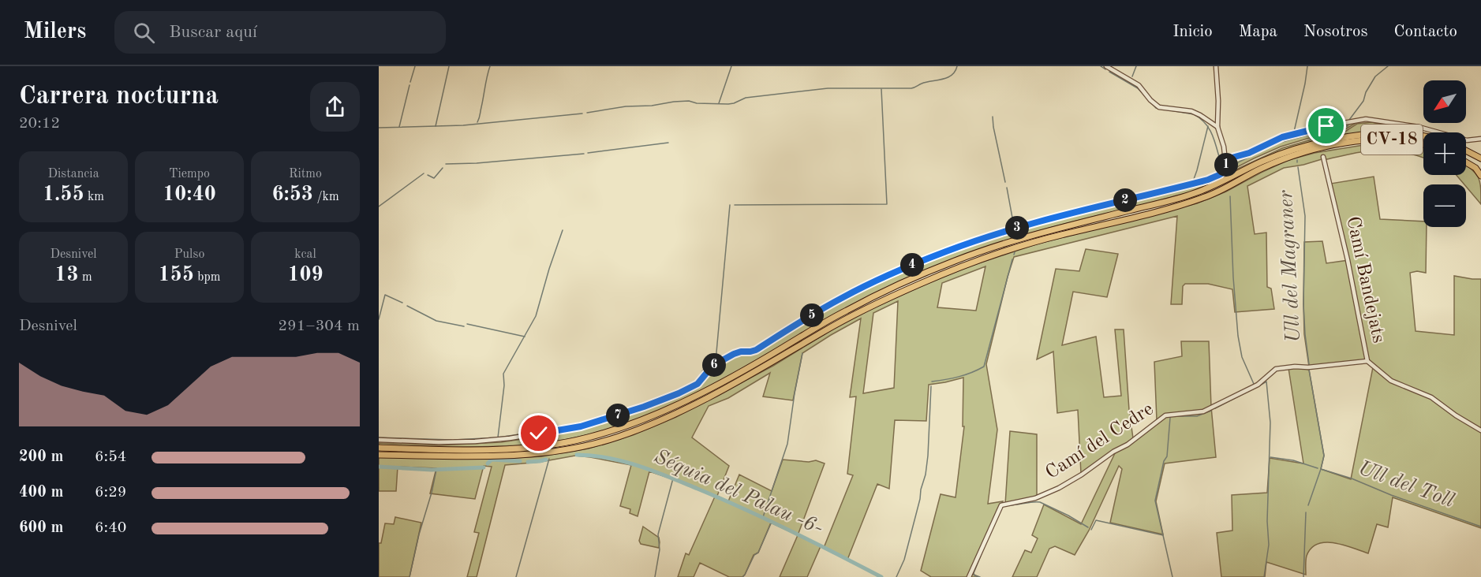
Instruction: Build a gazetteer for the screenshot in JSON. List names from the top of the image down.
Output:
{
  "streets": {
    "main road": ["CV-18"],
    "street": ["Camí Bandejats", "Camí del Cedre"]
  },
  "crossings": [
    ["Camí Bandejats", "Camí del Cedre"]
  ],
  "water": ["Ull del Magraner", "Ull del Toll", "Séquia del Palau -6-"],
  "north": "bottom left",
  "page": {
    "header": "Milers",
    "search": "Buscar aquí",
    "nav": [
      "Inicio",
      "Mapa",
      "Nosotros",
      "Contacto"
    ],
    "heading": ["Carrera nocturna", "20:12"],
    "map_buttons": ["+", "−"],
    "stats": [
      ["Distancia", "1.55 km"],
      ["Tiempo", "10:40"],
      ["Ritmo", "6:53 /km"],
      ["Desnivel", "13 m"],
      ["Pulso", "155 bpm"],
      ["kcal", "109"]
    ],
    "pins": [
      "1",
      "2",
      "3",
      "4",
      "5",
      "6",
      "7"
    ],
    "chart": ["Desnivel", "291–304 m"],
    "list": [
      {
        "name": "200 m",
        "note": "6:54"
      },
      {
        "name": "400 m",
        "note": "6:29"
      },
      {
        "name": "600 m",
        "note": "6:40"
      }
    ]
  }
}
